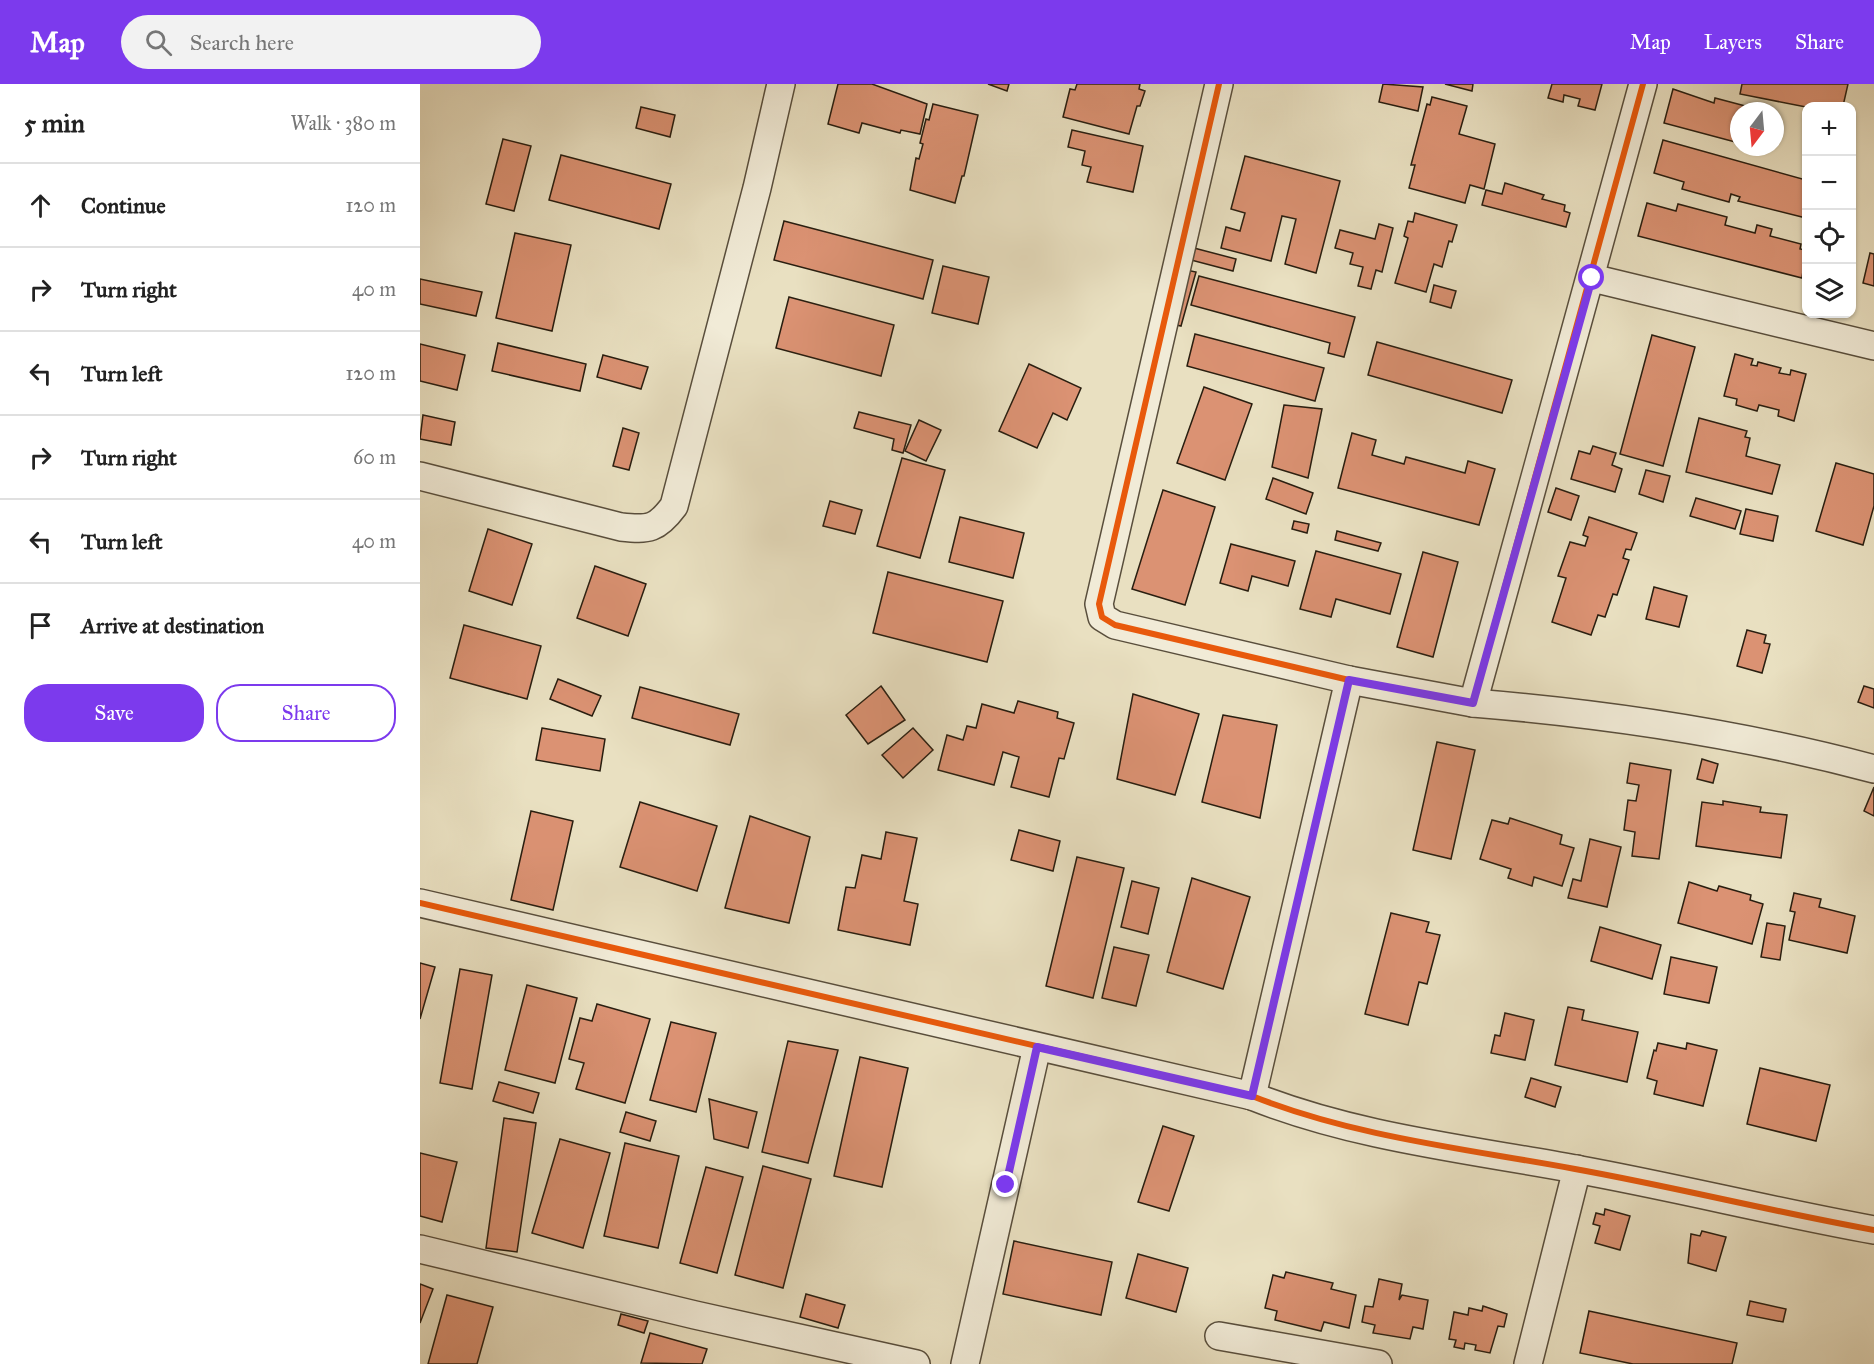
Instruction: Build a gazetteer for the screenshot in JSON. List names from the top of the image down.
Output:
{
  "north": "bottom",
  "page": {
    "header": "Map",
    "search": "Search here",
    "nav": ["Map", "Layers", "Share"],
    "heading": ["5 min", "Walk · 380 m"],
    "map_buttons": ["+", "−"],
    "list": [
      ["Continue", "120 m"],
      ["Turn right", "40 m"],
      ["Turn left", "120 m"],
      ["Turn right", "60 m"],
      ["Turn left", "40 m"],
      "Arrive at destination"
    ],
    "buttons": ["Save", "Share"]
  }
}
